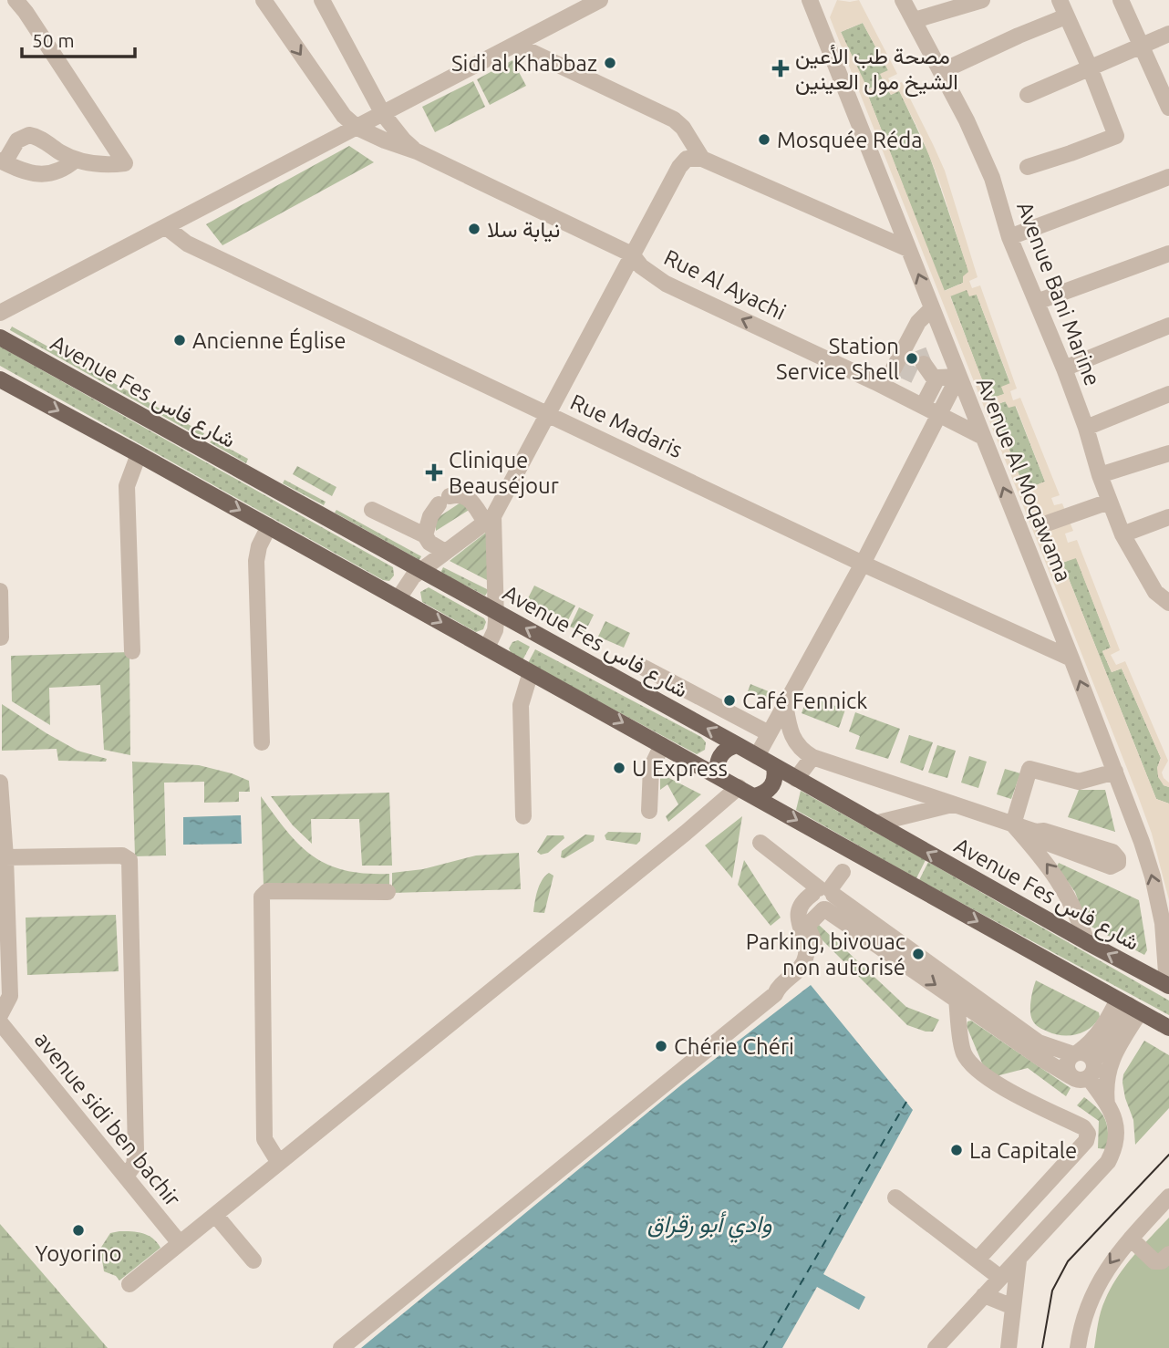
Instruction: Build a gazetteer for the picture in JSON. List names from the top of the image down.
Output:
{
  "streets": {
    "main road": ["Avenue Fes شارع فاس"],
    "street": [
      "Rue Al Ayachi",
      "Avenue Bani Marine",
      "Rue Madaris",
      "Avenue Al Moqawama",
      "avenue sidi ben bachir"
    ]
  },
  "crossings": [
    ["Rue Al Ayachi", "Avenue Al Moqawama"],
    ["Avenue Fes شارع فاس", "Avenue Al Moqawama"],
    ["Rue Madaris", "Avenue Al Moqawama"]
  ],
  "one_way": ["Avenue Al Moqawama"],
  "water": ["وادي أبو رقراق"],
  "places": {
    "other": [
      "Sidi al Khabbaz",
      "Mosquée Réda",
      "نيابة سلا",
      "Ancienne Église",
      "Station Service Shell",
      "Café Fennick",
      "U Express",
      "Parking, bivouac non autorisé",
      "Chérie Chéri",
      "La Capitale",
      "Yoyorino"
    ],
    "health": ["مصحة طب الأعين الشيخ مول العينين", "Clinique Beauséjour"]
  },
  "scale_bar": "50 m"
}
